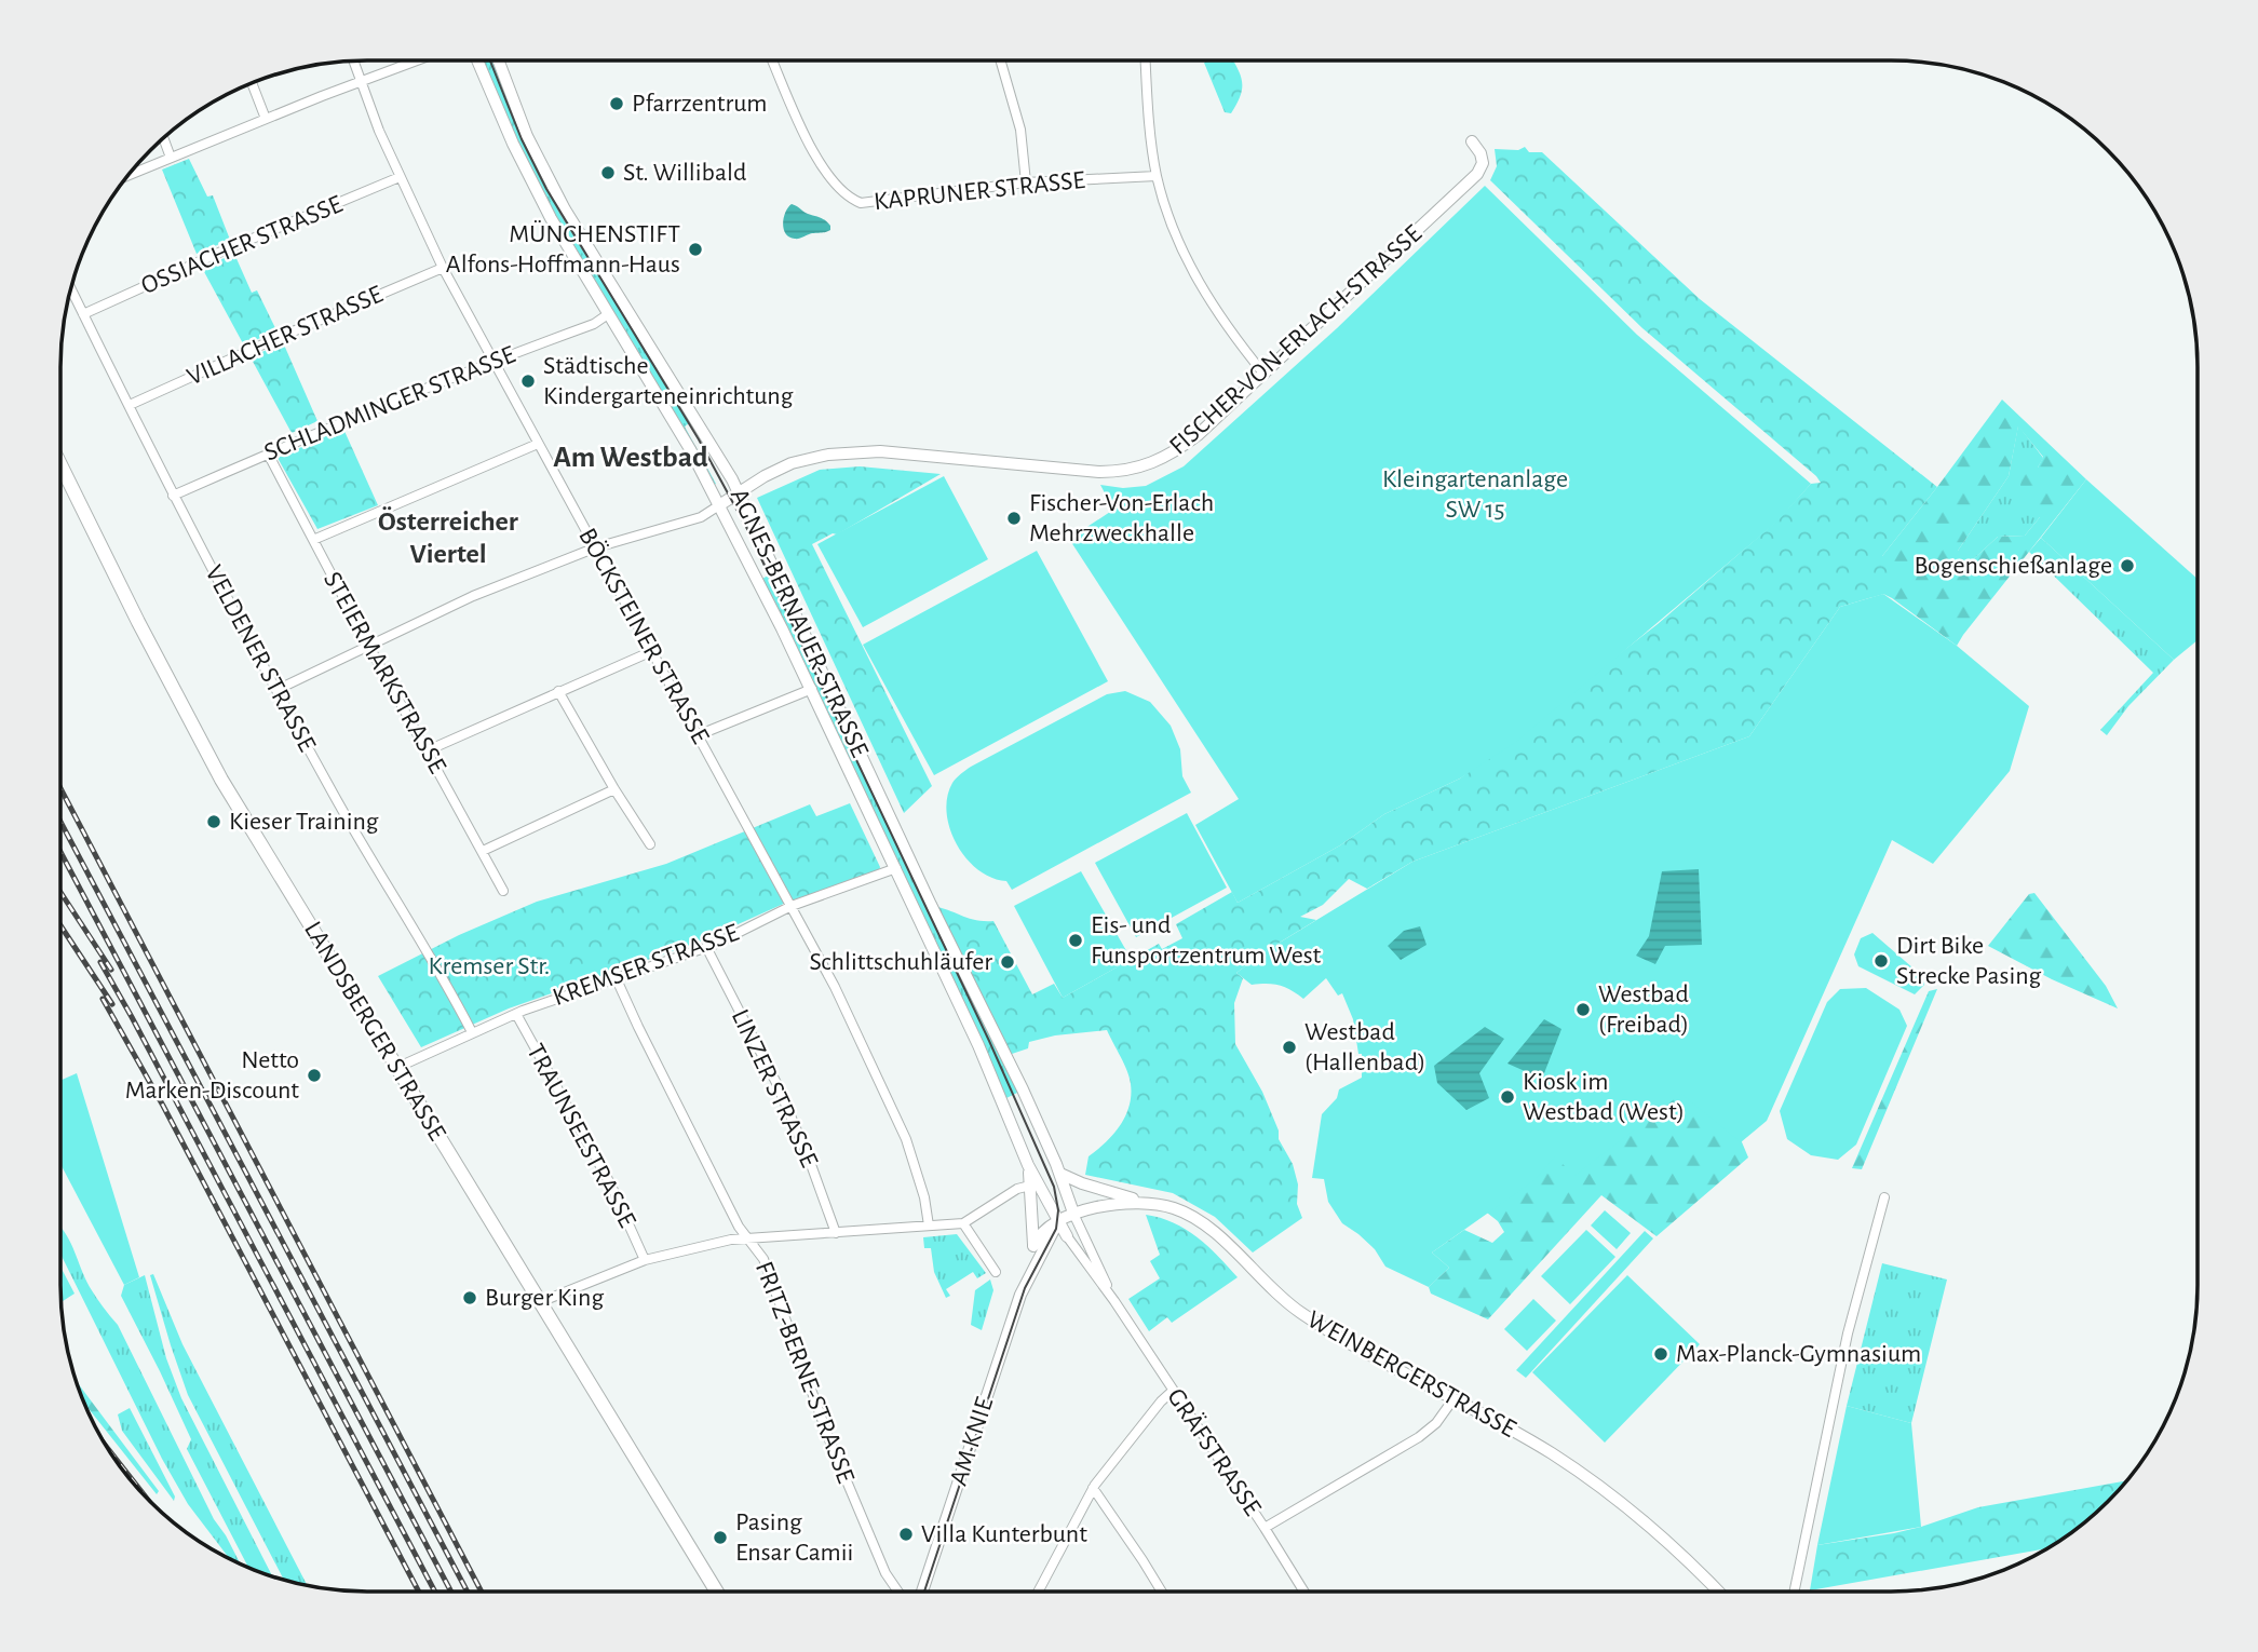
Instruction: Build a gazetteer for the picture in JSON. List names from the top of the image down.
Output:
{
  "streets": {
    "main road": [
      "FISCHER-VON-ERLACH-STRASSE",
      "AGNES-BERNAUER-STRASSE",
      "LANDSBERGER STRASSE",
      "WEINBERGERSTRASSE",
      "AM KNIE"
    ],
    "street": [
      "KAPRUNER STRASSE",
      "OSSIACHER STRASSE",
      "VILLACHER STRASSE",
      "SCHLADMINGER STRASSE",
      "BÖCKSTEINER STRASSE",
      "VELDENER STRASSE",
      "STEIERMARKSTRASSE",
      "KREMSER STRASSE",
      "LINZER STRASSE",
      "TRAUNSEESTRASSE",
      "FRITZ-BERNE-STRASSE",
      "GRÄFSTRASSE"
    ]
  },
  "crossings": [
    ["OSSIACHER STRASSE", "BÖCKSTEINER STRASSE"],
    ["OSSIACHER STRASSE", "VELDENER STRASSE"],
    ["VILLACHER STRASSE", "BÖCKSTEINER STRASSE"],
    ["VILLACHER STRASSE", "VELDENER STRASSE"],
    ["FISCHER-VON-ERLACH-STRASSE", "AGNES-BERNAUER-STRASSE"],
    ["SCHLADMINGER STRASSE", "AGNES-BERNAUER-STRASSE"],
    ["SCHLADMINGER STRASSE", "BÖCKSTEINER STRASSE"],
    ["SCHLADMINGER STRASSE", "VELDENER STRASSE"],
    ["SCHLADMINGER STRASSE", "STEIERMARKSTRASSE"],
    ["AGNES-BERNAUER-STRASSE", "KREMSER STRASSE"],
    ["AGNES-BERNAUER-STRASSE", "WEINBERGERSTRASSE"],
    ["AGNES-BERNAUER-STRASSE", "AM KNIE"],
    ["AGNES-BERNAUER-STRASSE", "GRÄFSTRASSE"],
    ["BÖCKSTEINER STRASSE", "KREMSER STRASSE"],
    ["VELDENER STRASSE", "KREMSER STRASSE"],
    ["KREMSER STRASSE", "LANDSBERGER STRASSE"],
    ["KREMSER STRASSE", "LINZER STRASSE"],
    ["KREMSER STRASSE", "TRAUNSEESTRASSE"],
    ["KREMSER STRASSE", "FRITZ-BERNE-STRASSE"],
    ["WEINBERGERSTRASSE", "AM KNIE"],
    ["WEINBERGERSTRASSE", "GRÄFSTRASSE"]
  ],
  "districts": ["Am Westbad", "Österreicher Viertel"],
  "parks": ["Kleingartenanlage SW 15", "Kremser Str."],
  "places": [
    "Pfarrzentrum",
    "St. Willibald",
    "MÜNCHENSTIFT Alfons-Hoffmann-Haus",
    "Städtische Kindergarteneinrichtung",
    "Fischer-Von-Erlach Mehrzweckhalle",
    "Bogenschießanlage",
    "Kieser Training",
    "Eis- und Funsportzentrum West",
    "Dirt Bike Strecke Pasing",
    "Schlittschuhläufer",
    "Westbad (Freibad)",
    "Westbad (Hallenbad)",
    "Netto Marken-Discount",
    "Kiosk im Westbad (West)",
    "Burger King",
    "Max-Planck-Gymnasium",
    "Villa Kunterbunt",
    "Pasing Ensar Camii"
  ]
}
